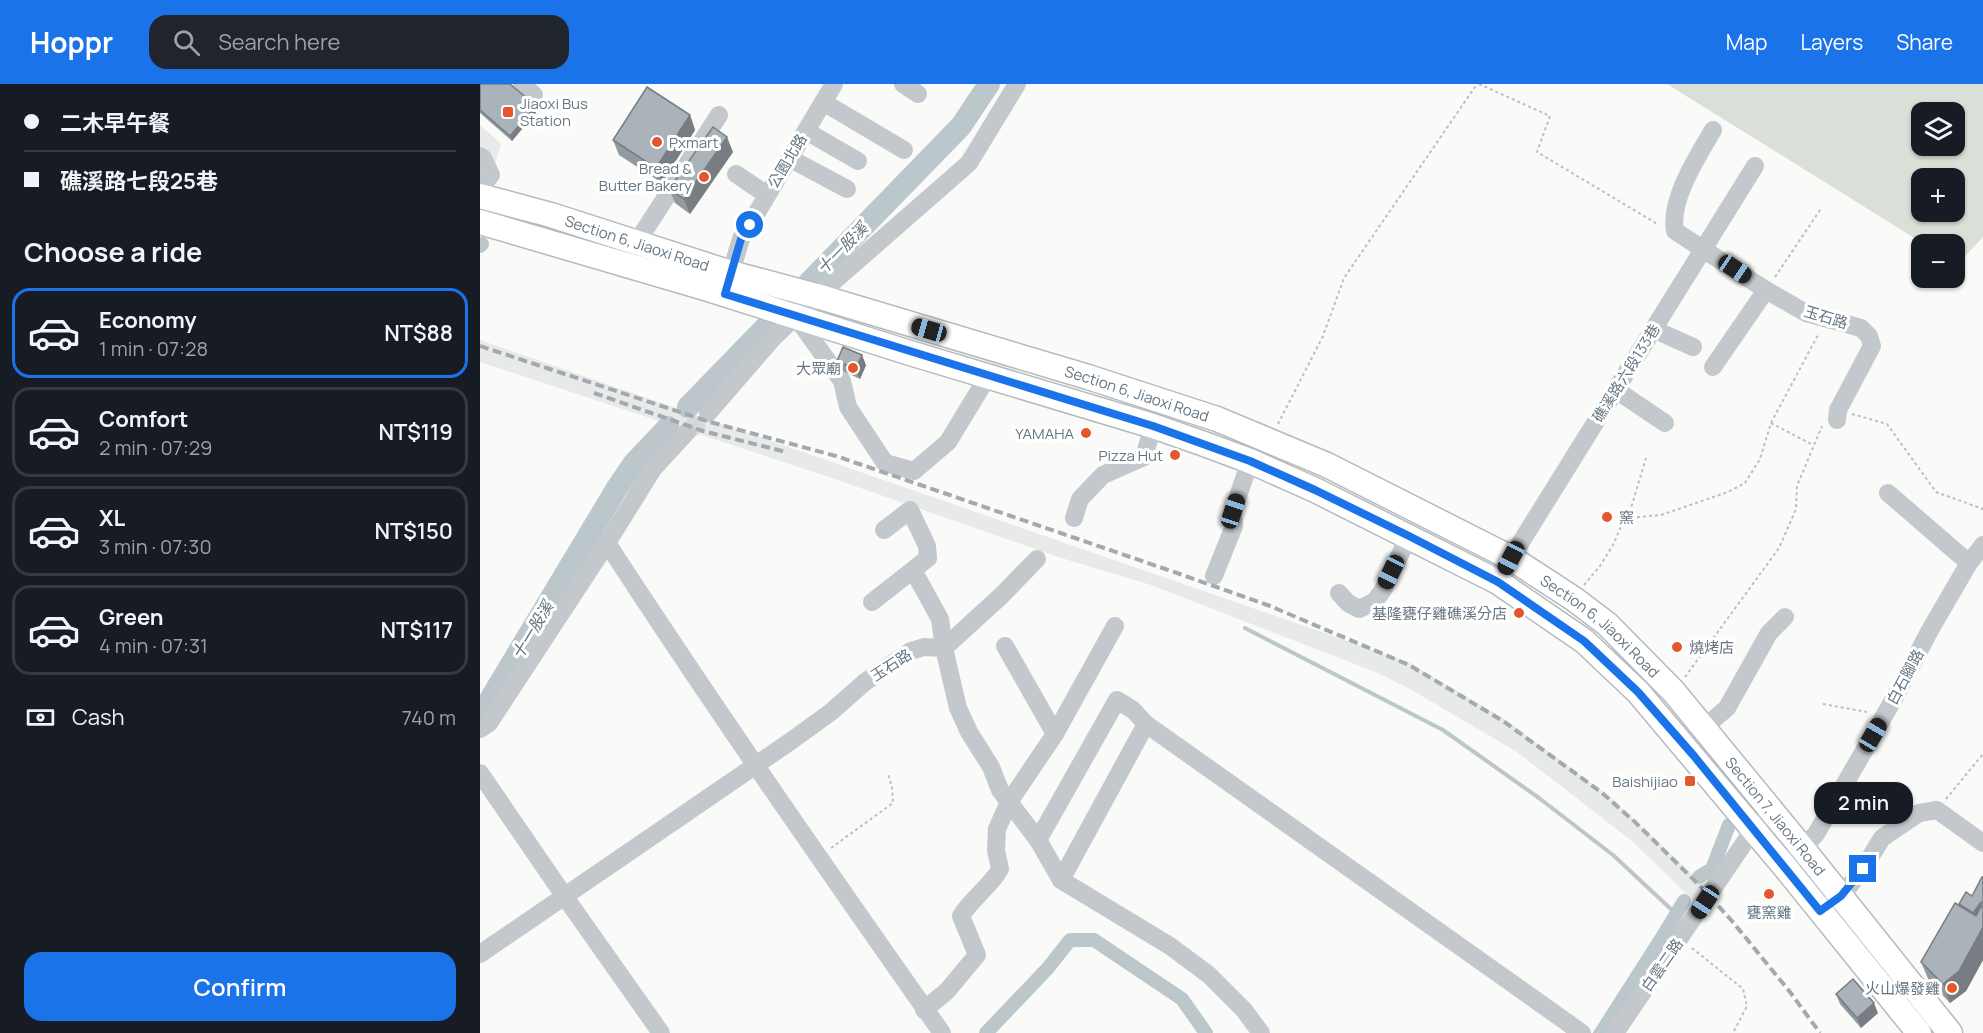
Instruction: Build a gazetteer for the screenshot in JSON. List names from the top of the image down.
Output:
{
  "streets": {
    "main road": ["Section 6, Jiaoxi Road", "Section 7, Jiaoxi Road"],
    "street": [
      "公園北路",
      "玉石路",
      "礁溪路六段133巷",
      "白石腳路",
      "白雲二路"
    ]
  },
  "crossings": [
    ["公園北路", "Section 6, Jiaoxi Road"],
    ["Section 6, Jiaoxi Road", "礁溪路六段133巷"],
    ["Section 6, Jiaoxi Road", "Section 7, Jiaoxi Road"],
    ["玉石路", "礁溪路六段133巷"],
    ["白石腳路", "Section 7, Jiaoxi Road"],
    ["Section 7, Jiaoxi Road", "白雲二路"]
  ],
  "water": ["十一股溪"],
  "places": {
    "transit": ["Jiaoxi Bus Station", "Baishijiao"],
    "other": [
      "Pxmart",
      "Bread & Butter Bakery",
      "大眾廟",
      "YAMAHA",
      "Pizza Hut",
      "窯",
      "基隆甕仔雞礁溪分店",
      "燒烤店",
      "甕窯雞",
      "火山爆發雞"
    ]
  },
  "page": {
    "header": "Hoppr",
    "search": "Search here",
    "nav": ["Map", "Layers", "Share"],
    "banner": ["二木早午餐", "礁溪路七段25巷"],
    "map_buttons": ["+", "−"],
    "heading": "Choose a ride",
    "list": [
      {
        "name": "Economy",
        "note": "1 min · 07:28",
        "value": "NT$88"
      },
      {
        "name": "Comfort",
        "note": "2 min · 07:29",
        "value": "NT$119"
      },
      {
        "name": "XL",
        "note": "3 min · 07:30",
        "value": "NT$150"
      },
      {
        "name": "Green",
        "note": "4 min · 07:31",
        "value": "NT$117"
      }
    ],
    "pay": ["Cash", "740 m"],
    "bubble": "2 min",
    "buttons": "Confirm"
  }
}
